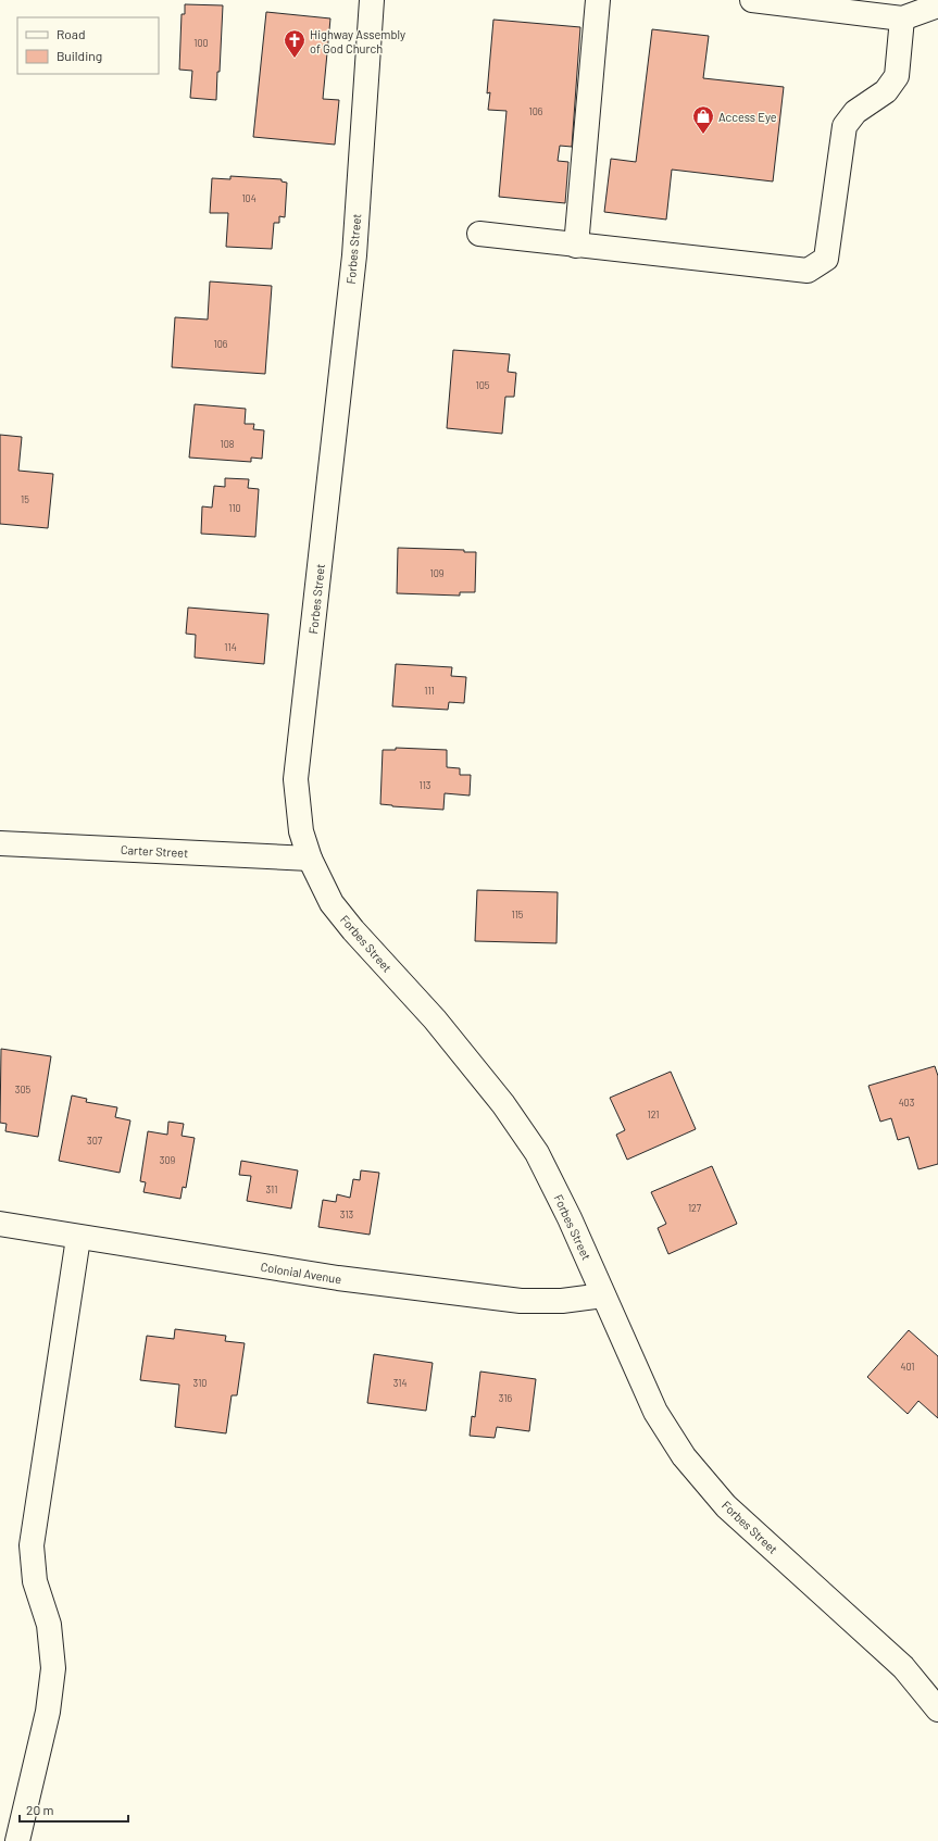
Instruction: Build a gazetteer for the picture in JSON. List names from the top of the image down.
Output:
{
  "streets": {
    "street": ["Forbes Street", "Carter Street", "Colonial Avenue"]
  },
  "crossings": [
    ["Forbes Street", "Carter Street"],
    ["Forbes Street", "Colonial Avenue"]
  ],
  "places": {
    "church": ["Highway Assembly of God Church"],
    "shop": ["Access Eye"]
  },
  "house_numbers": [
    "100",
    "106",
    "104",
    "106",
    "105",
    "108",
    "15",
    "110",
    "109",
    "114",
    "111",
    "113",
    "115",
    "305",
    "403",
    "121",
    "307",
    "309",
    "311",
    "127",
    "313",
    "401",
    "310",
    "314",
    "316"
  ],
  "legend": ["Road", "Building"],
  "scale_bar": "20 m"
}
